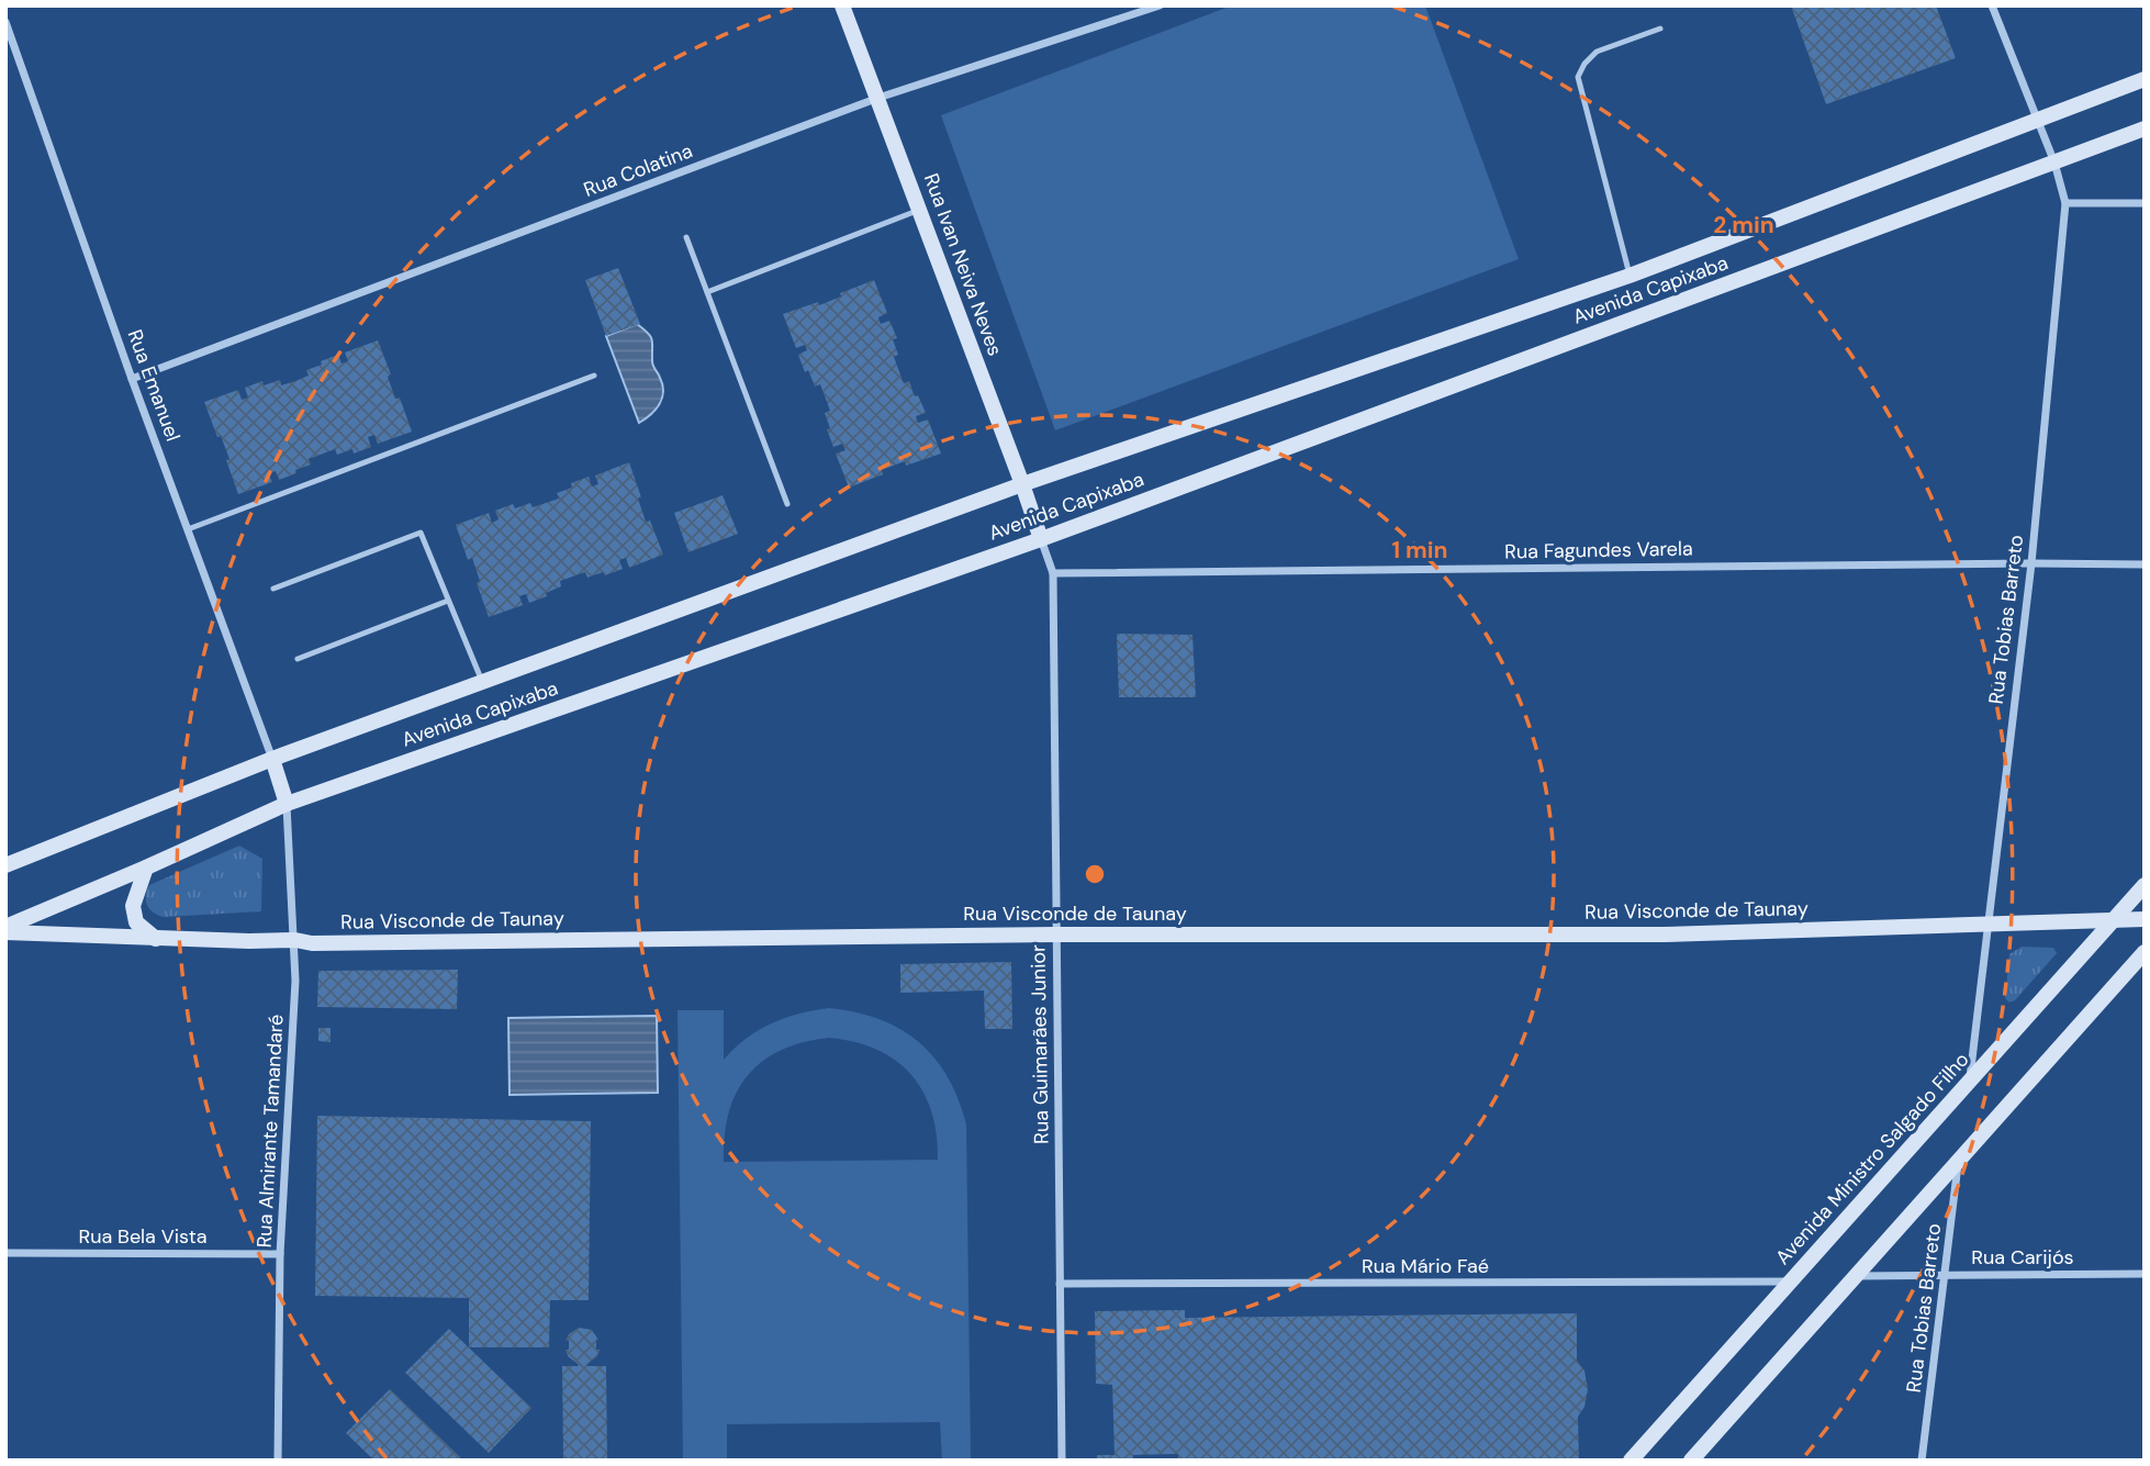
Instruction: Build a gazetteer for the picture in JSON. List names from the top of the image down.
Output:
{
  "streets": {
    "street": [
      "Rua Colatina",
      "Rua Ivan Neiva Neves",
      "Avenida Capixaba",
      "Rua Emanuel",
      "Rua Fagundes Varela",
      "Rua Tobias Barreto",
      "Rua Visconde de Taunay",
      "Rua Guimarães Junior",
      "Rua Almirante Tamandaré",
      "Avenida Ministro Salgado Filho",
      "Rua Bela Vista",
      "Rua Carijós",
      "Rua Mário Faé"
    ]
  },
  "crossings": [
    ["Rua Colatina", "Rua Ivan Neiva Neves"],
    ["Rua Colatina", "Rua Emanuel"],
    ["Rua Ivan Neiva Neves", "Avenida Capixaba"],
    ["Rua Ivan Neiva Neves", "Rua Guimarães Junior"],
    ["Avenida Capixaba", "Rua Emanuel"],
    ["Avenida Capixaba", "Rua Tobias Barreto"],
    ["Avenida Capixaba", "Rua Visconde de Taunay"],
    ["Avenida Capixaba", "Rua Guimarães Junior"],
    ["Avenida Capixaba", "Rua Almirante Tamandaré"],
    ["Rua Fagundes Varela", "Rua Tobias Barreto"],
    ["Rua Fagundes Varela", "Rua Guimarães Junior"],
    ["Rua Tobias Barreto", "Rua Visconde de Taunay"],
    ["Rua Tobias Barreto", "Avenida Ministro Salgado Filho"],
    ["Rua Tobias Barreto", "Rua Carijós"],
    ["Rua Visconde de Taunay", "Rua Guimarães Junior"],
    ["Rua Visconde de Taunay", "Rua Almirante Tamandaré"],
    ["Rua Visconde de Taunay", "Avenida Ministro Salgado Filho"],
    ["Rua Guimarães Junior", "Rua Mário Faé"],
    ["Rua Almirante Tamandaré", "Rua Bela Vista"],
    ["Avenida Ministro Salgado Filho", "Rua Mário Faé"]
  ],
  "rings": ["2 min", "1 min"]
}
